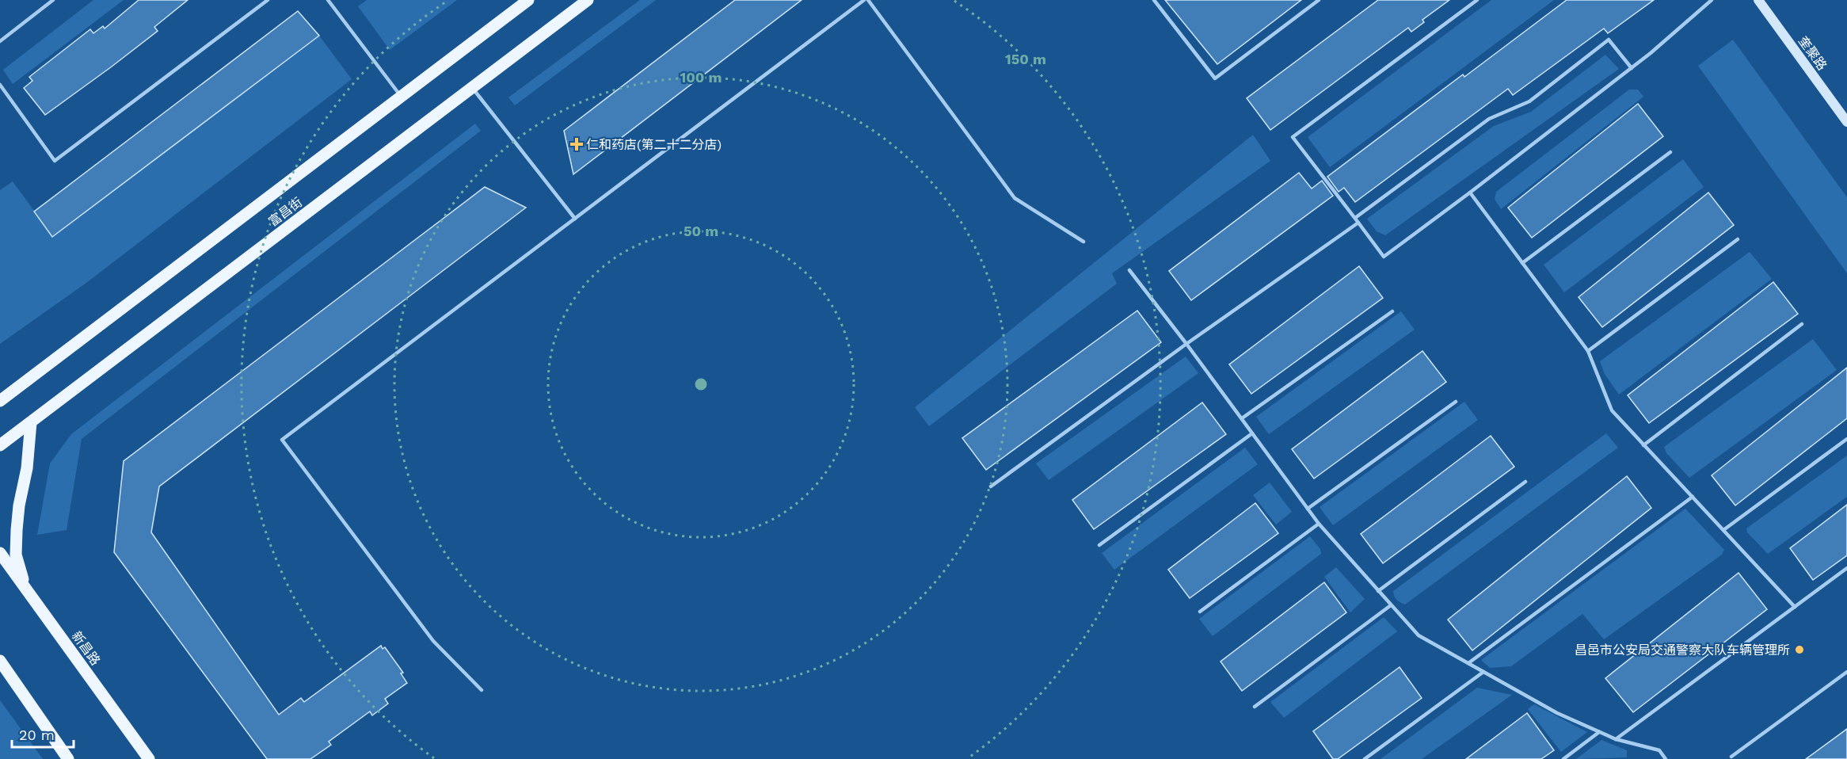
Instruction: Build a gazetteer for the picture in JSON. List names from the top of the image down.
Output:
{
  "streets": {
    "main road": ["富昌街", "新昌路"],
    "street": ["奎聚路"]
  },
  "places": {
    "health": ["仁和药店(第二十二分店)"],
    "other": ["昌邑市公安局交通警察大队车辆管理所"]
  },
  "scale_bar": "20 m",
  "rings": ["150 m", "100 m", "50 m"]
}
